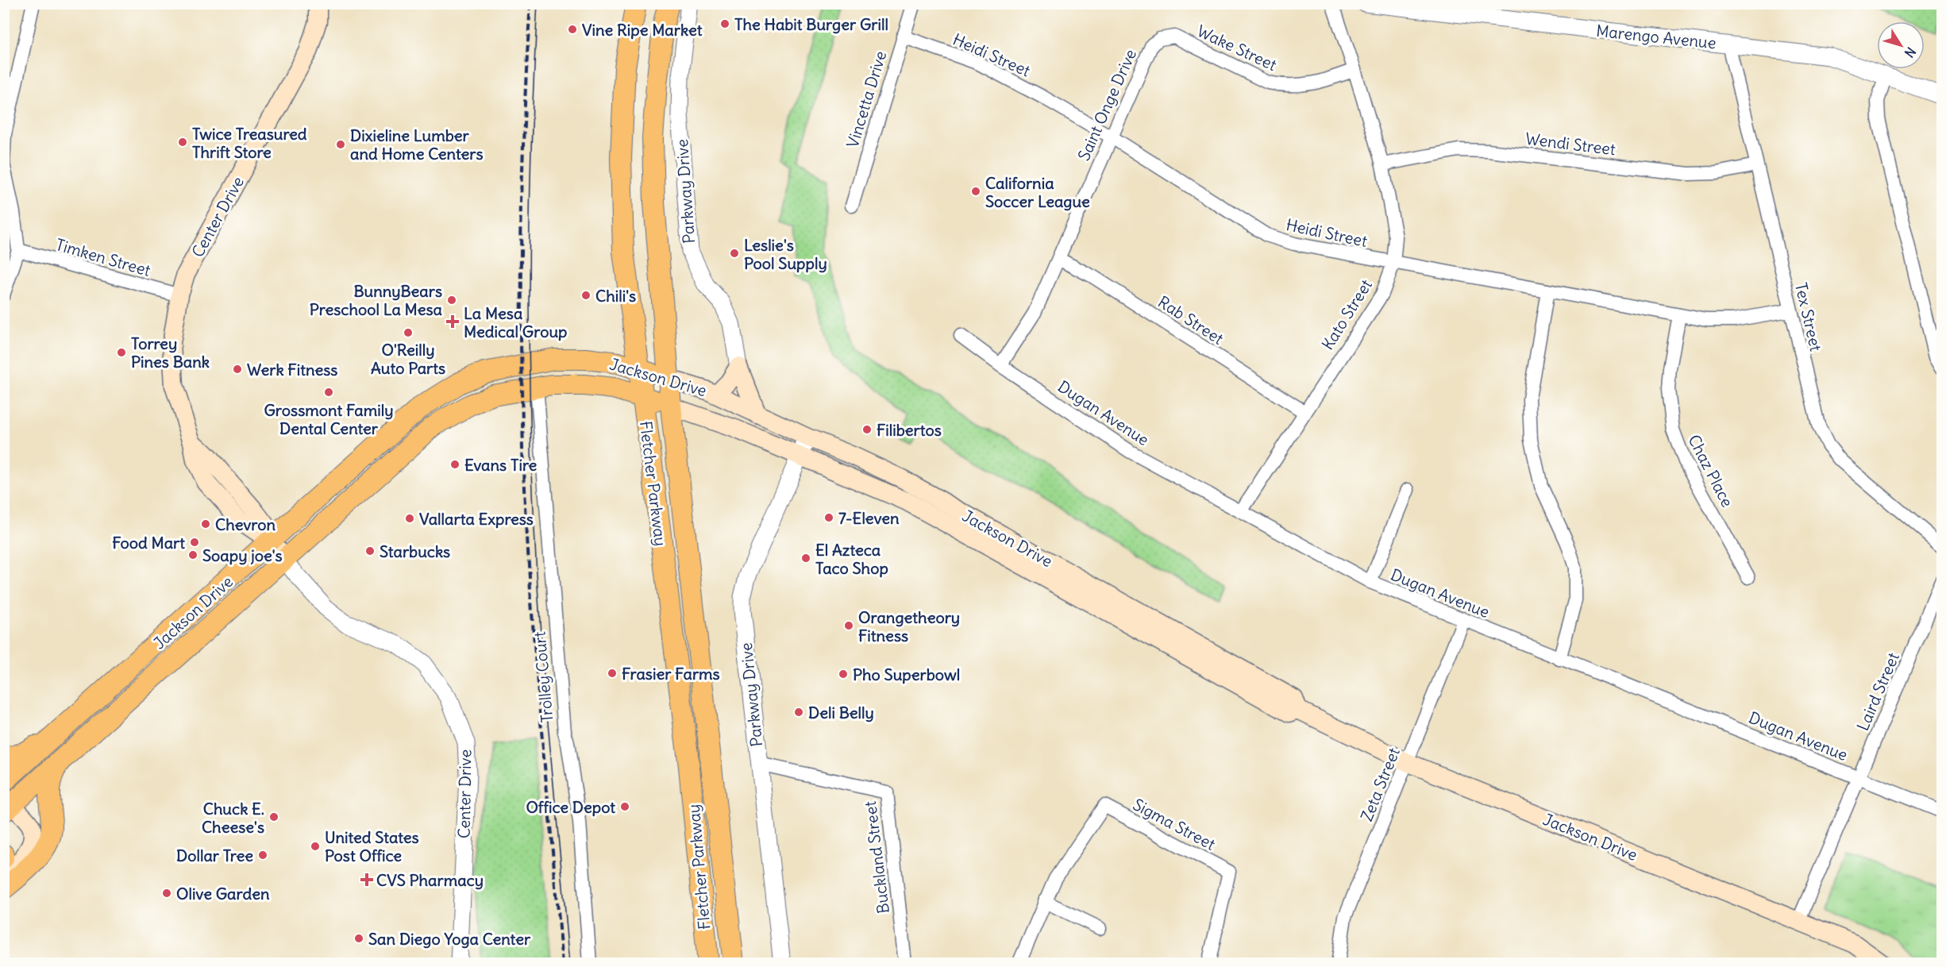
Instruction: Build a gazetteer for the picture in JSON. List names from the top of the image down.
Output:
{
  "streets": {
    "main road": ["Center Drive", "Jackson Drive", "Fletcher Parkway"],
    "street": [
      "Marengo Avenue",
      "Wake Street",
      "Heidi Street",
      "Vincetta Drive",
      "Saint Onge Drive",
      "Wendi Street",
      "Parkway Drive",
      "Timken Street",
      "Kato Street",
      "Tex Street",
      "Rab Street",
      "Dugan Avenue",
      "Chaz Place",
      "Trolley Court",
      "Laird Street",
      "Zeta Street",
      "Sigma Street",
      "Buckland Street"
    ]
  },
  "crossings": [
    ["Marengo Avenue", "Tex Street"],
    ["Wake Street", "Saint Onge Drive"],
    ["Wake Street", "Kato Street"],
    ["Heidi Street", "Vincetta Drive"],
    ["Heidi Street", "Saint Onge Drive"],
    ["Heidi Street", "Kato Street"],
    ["Heidi Street", "Tex Street"],
    ["Heidi Street", "Chaz Place"],
    ["Saint Onge Drive", "Rab Street"],
    ["Saint Onge Drive", "Dugan Avenue"],
    ["Wendi Street", "Kato Street"],
    ["Wendi Street", "Tex Street"],
    ["Parkway Drive", "Jackson Drive"],
    ["Parkway Drive", "Buckland Street"],
    ["Center Drive", "Timken Street"],
    ["Center Drive", "Jackson Drive"],
    ["Kato Street", "Rab Street"],
    ["Kato Street", "Dugan Avenue"],
    ["Jackson Drive", "Fletcher Parkway"],
    ["Jackson Drive", "Trolley Court"],
    ["Jackson Drive", "Laird Street"],
    ["Jackson Drive", "Zeta Street"],
    ["Dugan Avenue", "Laird Street"],
    ["Dugan Avenue", "Zeta Street"]
  ],
  "places": {
    "other": [
      "The Habit Burger Grill",
      "Vine Ripe Market",
      "Twice Treasured Thrift Store",
      "Dixieline Lumber and Home Centers",
      "California Soccer League",
      "Leslie's Pool Supply",
      "Chili's",
      "BunnyBears Preschool La Mesa",
      "O'Reilly Auto Parts",
      "Torrey Pines Bank",
      "Werk Fitness",
      "Grossmont Family Dental Center",
      "Filibertos",
      "Evans Tire",
      "7-Eleven",
      "Vallarta Express",
      "Chevron",
      "Food Mart",
      "Starbucks",
      "Soapy joe's",
      "El Azteca Taco Shop",
      "Orangetheory Fitness",
      "Frasier Farms",
      "Pho Superbowl",
      "Deli Belly",
      "Office Depot",
      "Chuck E. Cheese's",
      "United States Post Office",
      "Dollar Tree",
      "Olive Garden",
      "San Diego Yoga Center"
    ],
    "health": ["La Mesa Medical Group", "CVS Pharmacy"]
  },
  "north": "bottom right"
}
